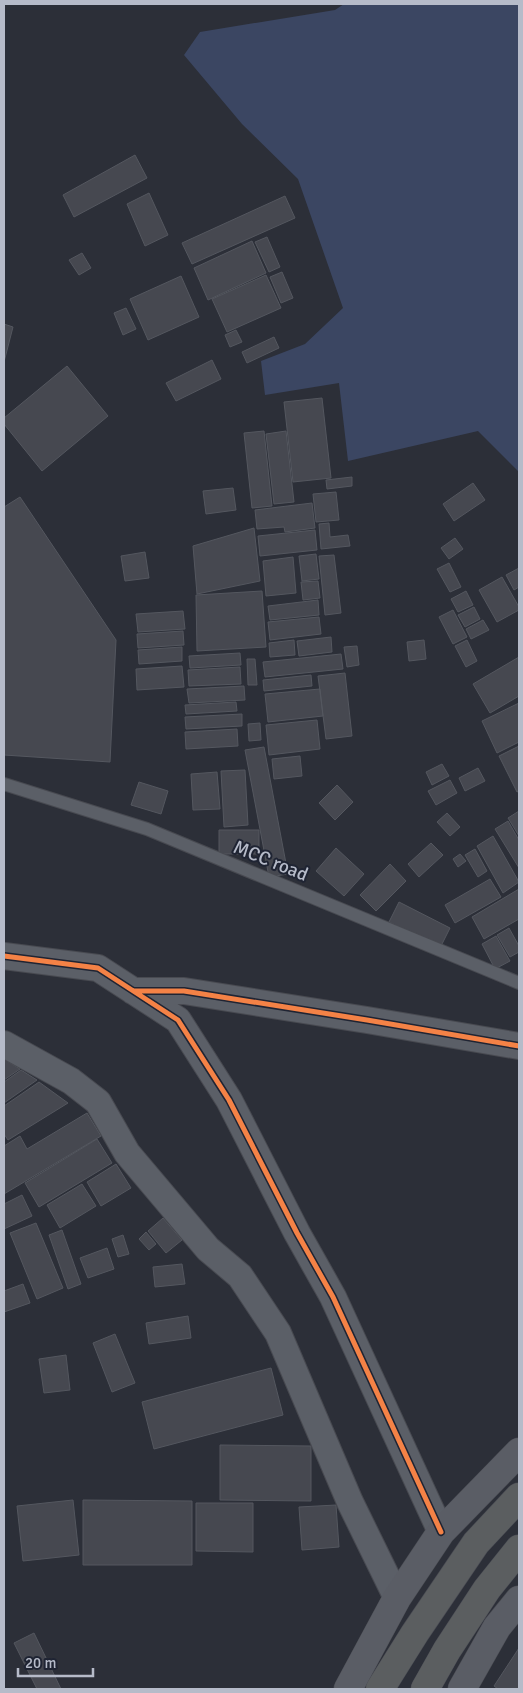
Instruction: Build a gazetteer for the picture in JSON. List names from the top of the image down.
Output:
{
  "streets": {
    "lane": ["MCC road"]
  },
  "scale_bar": "20 m"
}
